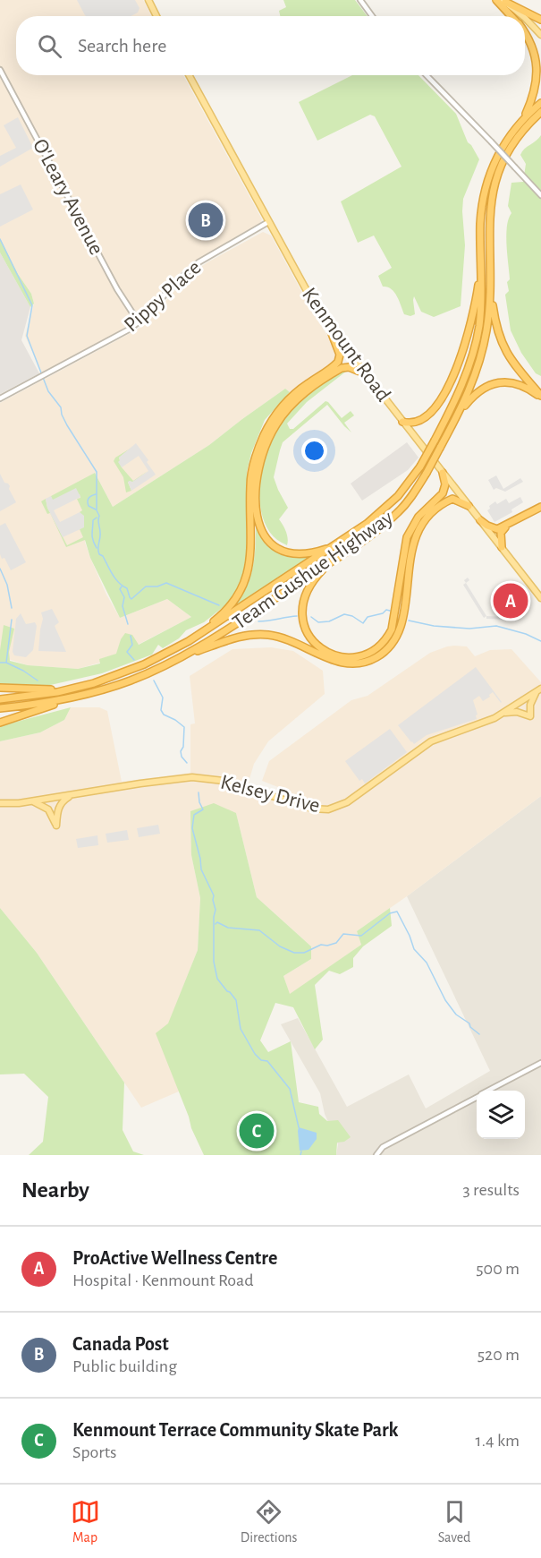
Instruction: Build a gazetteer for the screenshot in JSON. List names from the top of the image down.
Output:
{
  "streets": {
    "highway": ["Team Gushue Highway"],
    "main road": ["Kenmount Road", "Kelsey Drive"],
    "street": ["O'Leary Avenue", "Pippy Place"]
  },
  "crossings": [
    ["O'Leary Avenue", "Pippy Place"],
    ["Pippy Place", "Kenmount Road"]
  ],
  "page": {
    "search": "Search here",
    "pins": ["B", "A", "C"],
    "heading": ["Nearby", "3 results"],
    "list": [
      {
        "mark": "A",
        "name": "ProActive Wellness Centre",
        "note": "Hospital · Kenmount Road",
        "value": "500 m"
      },
      {
        "mark": "B",
        "name": "Canada Post",
        "note": "Public building",
        "value": "520 m"
      },
      {
        "mark": "C",
        "name": "Kenmount Terrace Community Skate Park",
        "note": "Sports",
        "value": "1.4 km"
      }
    ],
    "nav": ["Map", "Directions", "Saved"]
  }
}
